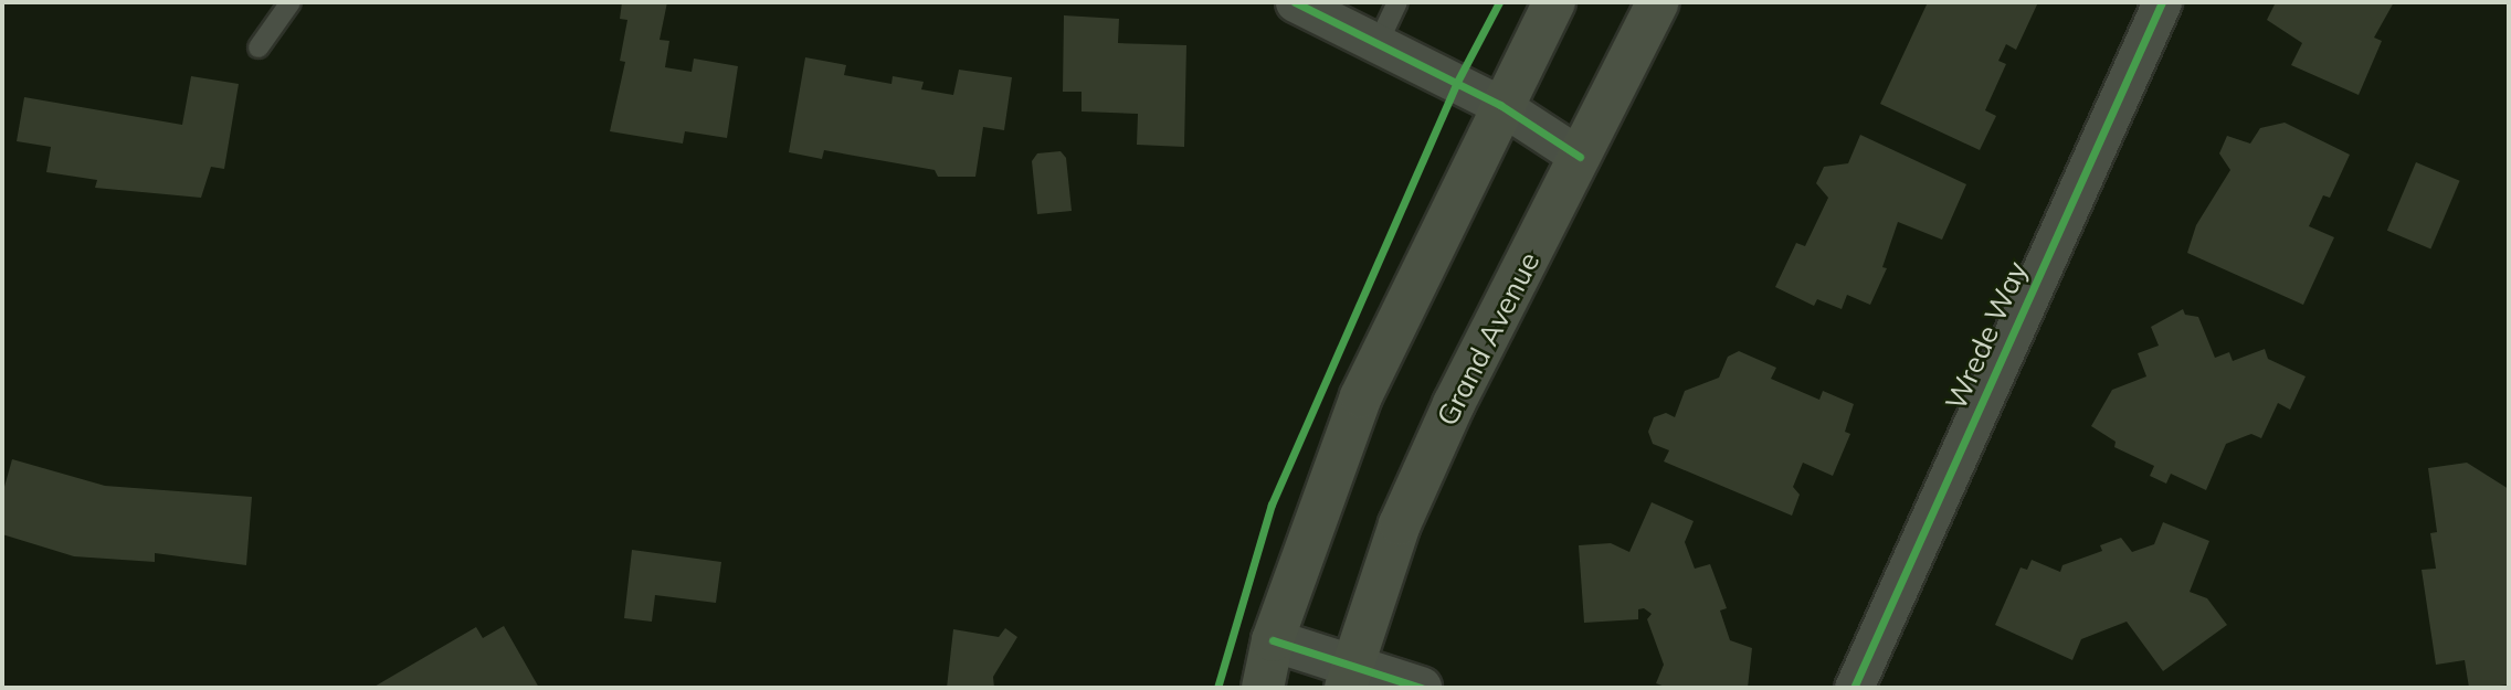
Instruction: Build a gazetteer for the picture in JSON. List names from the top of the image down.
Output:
{
  "streets": {
    "main road": ["Grand Avenue"],
    "street": ["Wrede Way"]
  }
}
